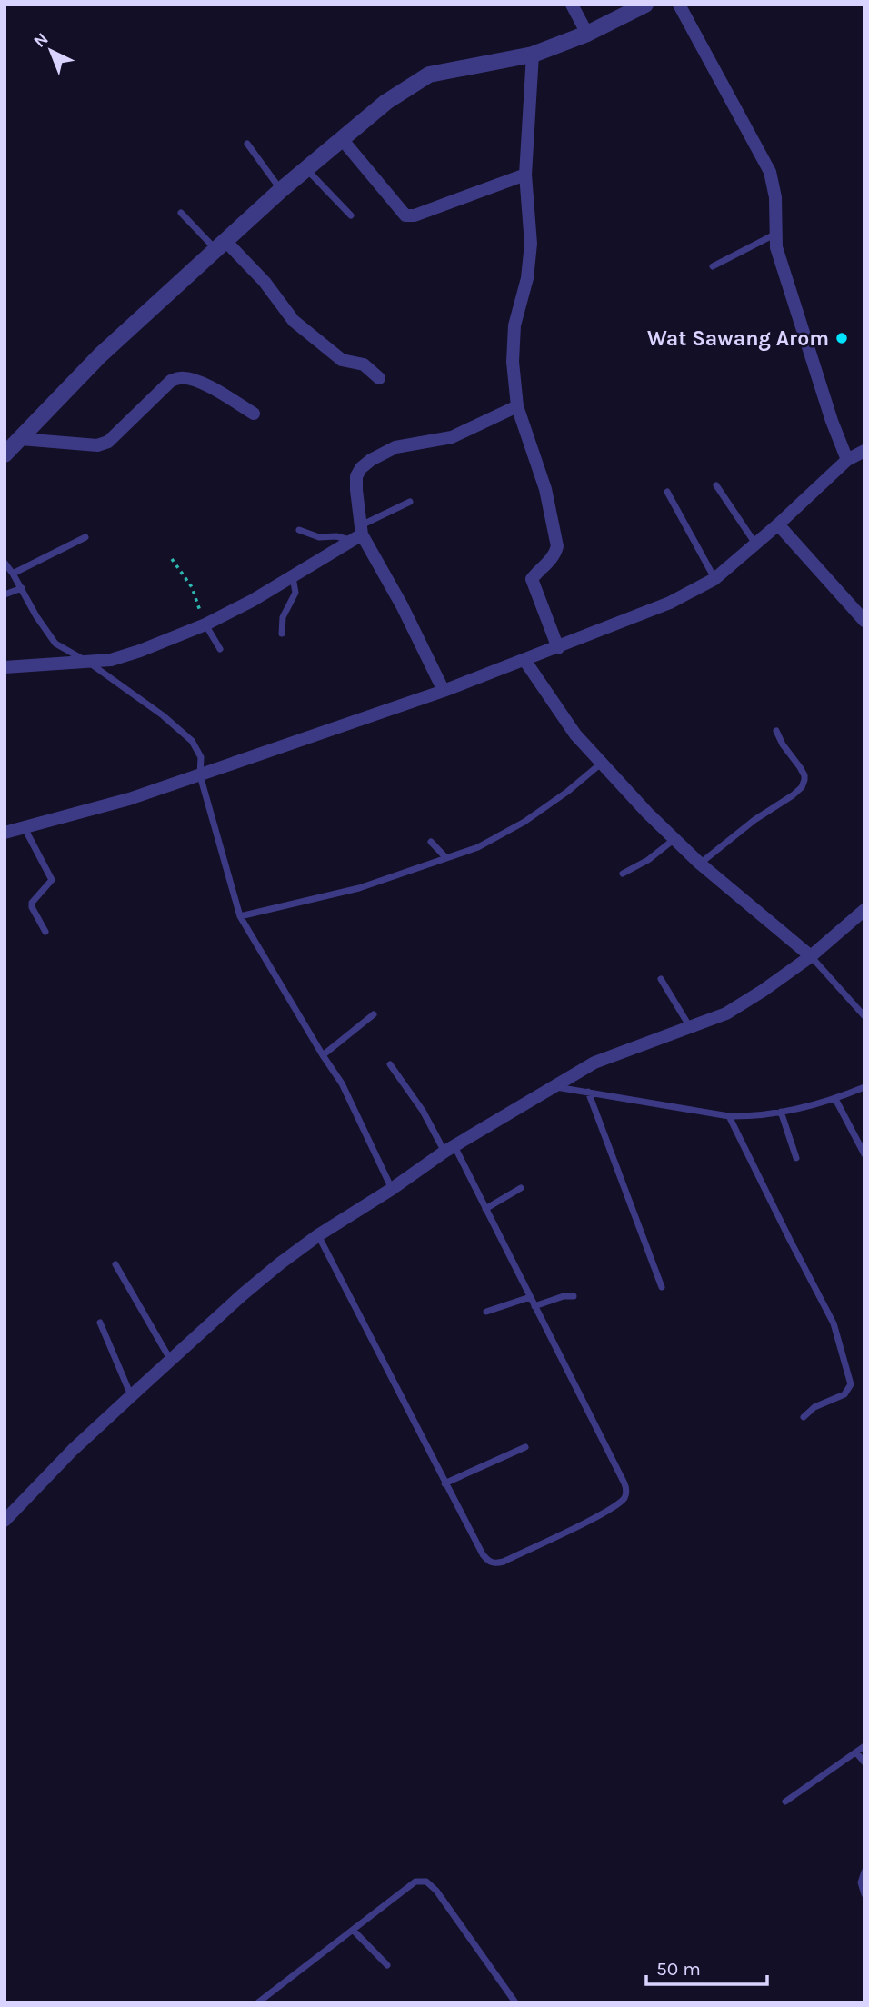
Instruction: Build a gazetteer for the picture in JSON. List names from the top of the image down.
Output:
{
  "places": ["Wat Sawang Arom"],
  "scale_bar": "50 m",
  "north": "top left"
}
